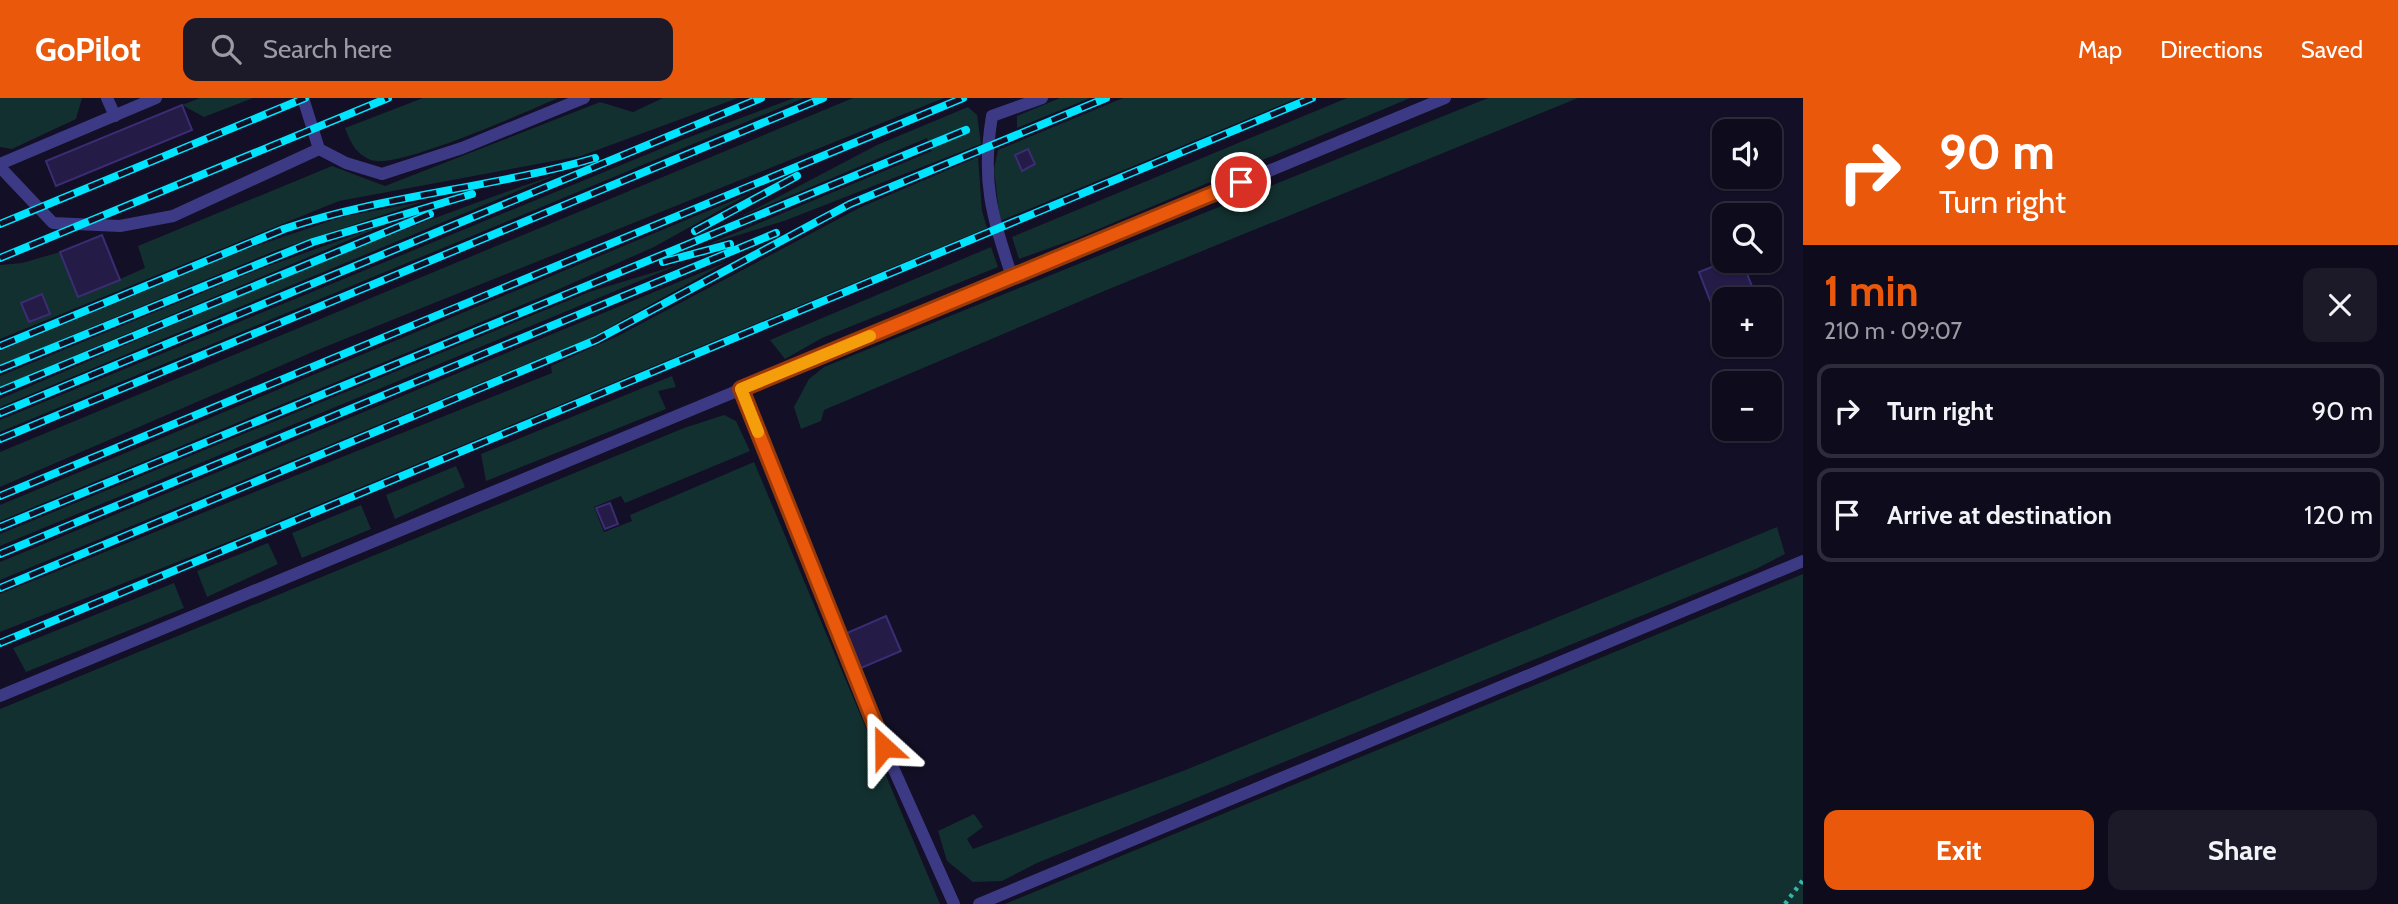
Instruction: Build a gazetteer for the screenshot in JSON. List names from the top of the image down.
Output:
{
  "page": {
    "header": "GoPilot",
    "search": "Search here",
    "nav": ["Map", "Directions", "Saved"],
    "turn": ["90 m", "Turn right"],
    "map_buttons": ["+", "−"],
    "heading": ["1 min", "210 m · 09:07"],
    "list": [
      {
        "name": "Turn right",
        "value": "90 m"
      },
      {
        "name": "Arrive at destination",
        "value": "120 m"
      }
    ],
    "buttons": ["Exit", "Share"]
  }
}
